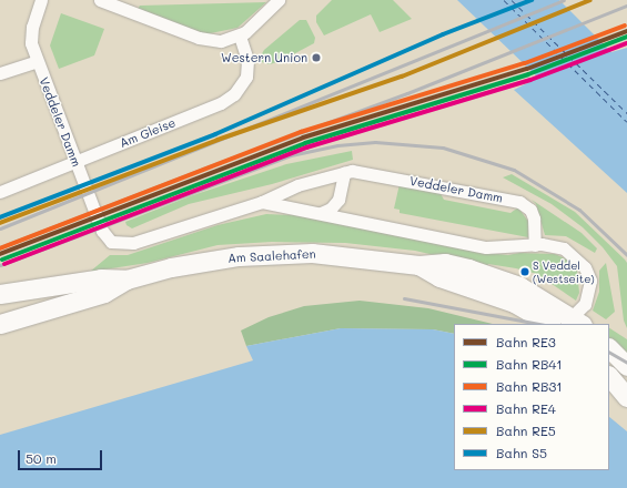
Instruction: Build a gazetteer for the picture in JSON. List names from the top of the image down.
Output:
{
  "streets": {
    "main road": ["Am Saalehafen"],
    "street": ["Veddeler Damm", "Am Gleise"]
  },
  "crossings": [
    ["Veddeler Damm", "Am Gleise"],
    ["Veddeler Damm", "Am Saalehafen"]
  ],
  "places": ["Western Union", "S Veddel (Westseite)"],
  "lines": [
    "rail line RE5",
    "rail line S5",
    "rail line RB31",
    "rail line RE3",
    "rail line RB41",
    "rail line RE4"
  ],
  "legend": [
    "Bahn RE3",
    "Bahn RB41",
    "Bahn RB31",
    "Bahn RE4",
    "Bahn RE5",
    "Bahn S5"
  ],
  "scale_bar": "50 m"
}
